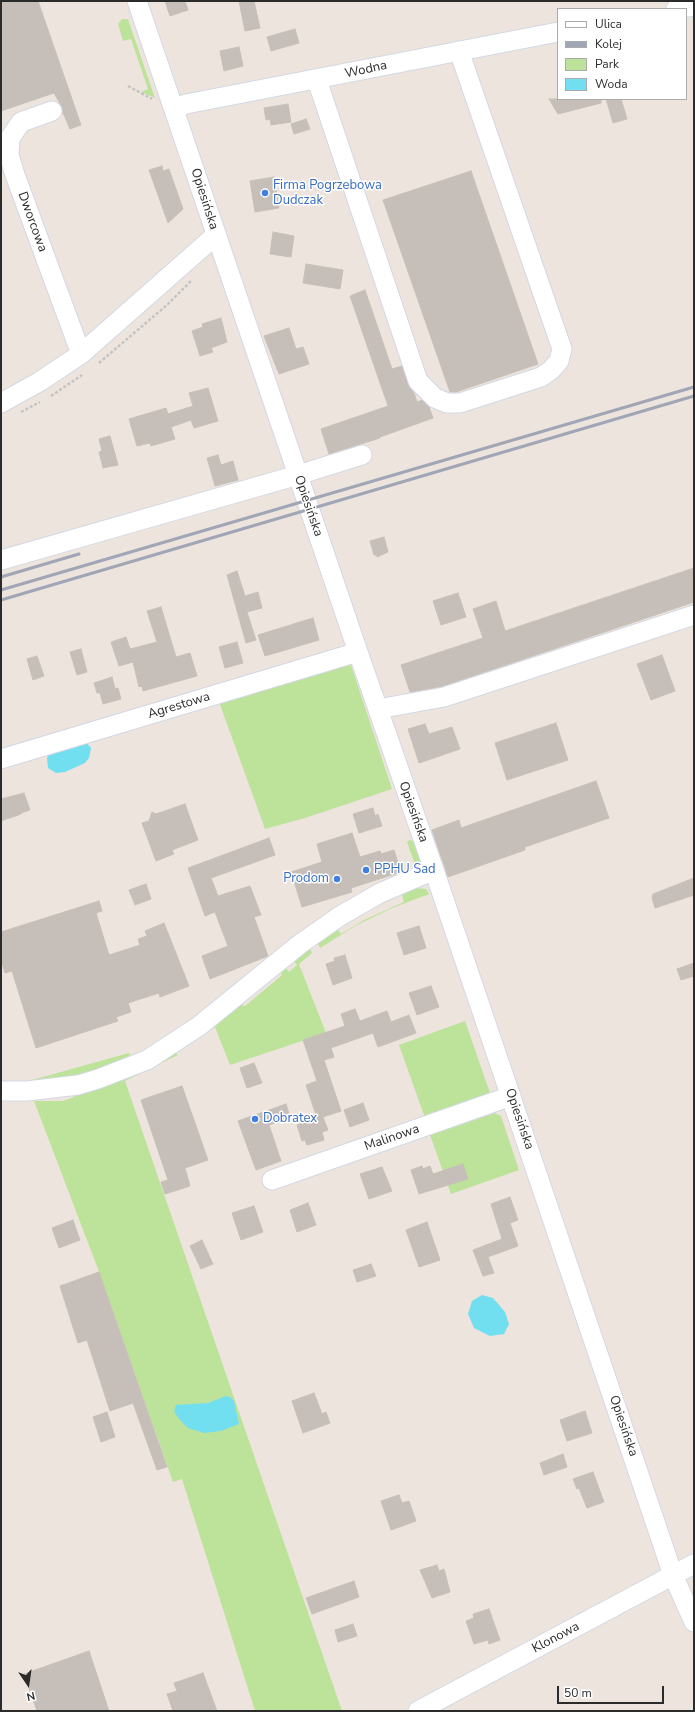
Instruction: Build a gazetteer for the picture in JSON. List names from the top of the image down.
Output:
{
  "streets": {
    "street": [
      "Wodna",
      "Opiesińska",
      "Dworcowa",
      "Agrestowa",
      "Malinowa",
      "Klonowa"
    ]
  },
  "crossings": [
    ["Wodna", "Opiesińska"],
    ["Opiesińska", "Agrestowa"],
    ["Opiesińska", "Malinowa"],
    ["Opiesińska", "Klonowa"]
  ],
  "places": [
    "Firma Pogrzebowa Dudczak",
    "PPHU Sad",
    "Prodom",
    "Dobratex"
  ],
  "legend": [
    "Ulica",
    "Kolej",
    "Park",
    "Woda"
  ],
  "scale_bar": "50 m",
  "north": "bottom"
}
